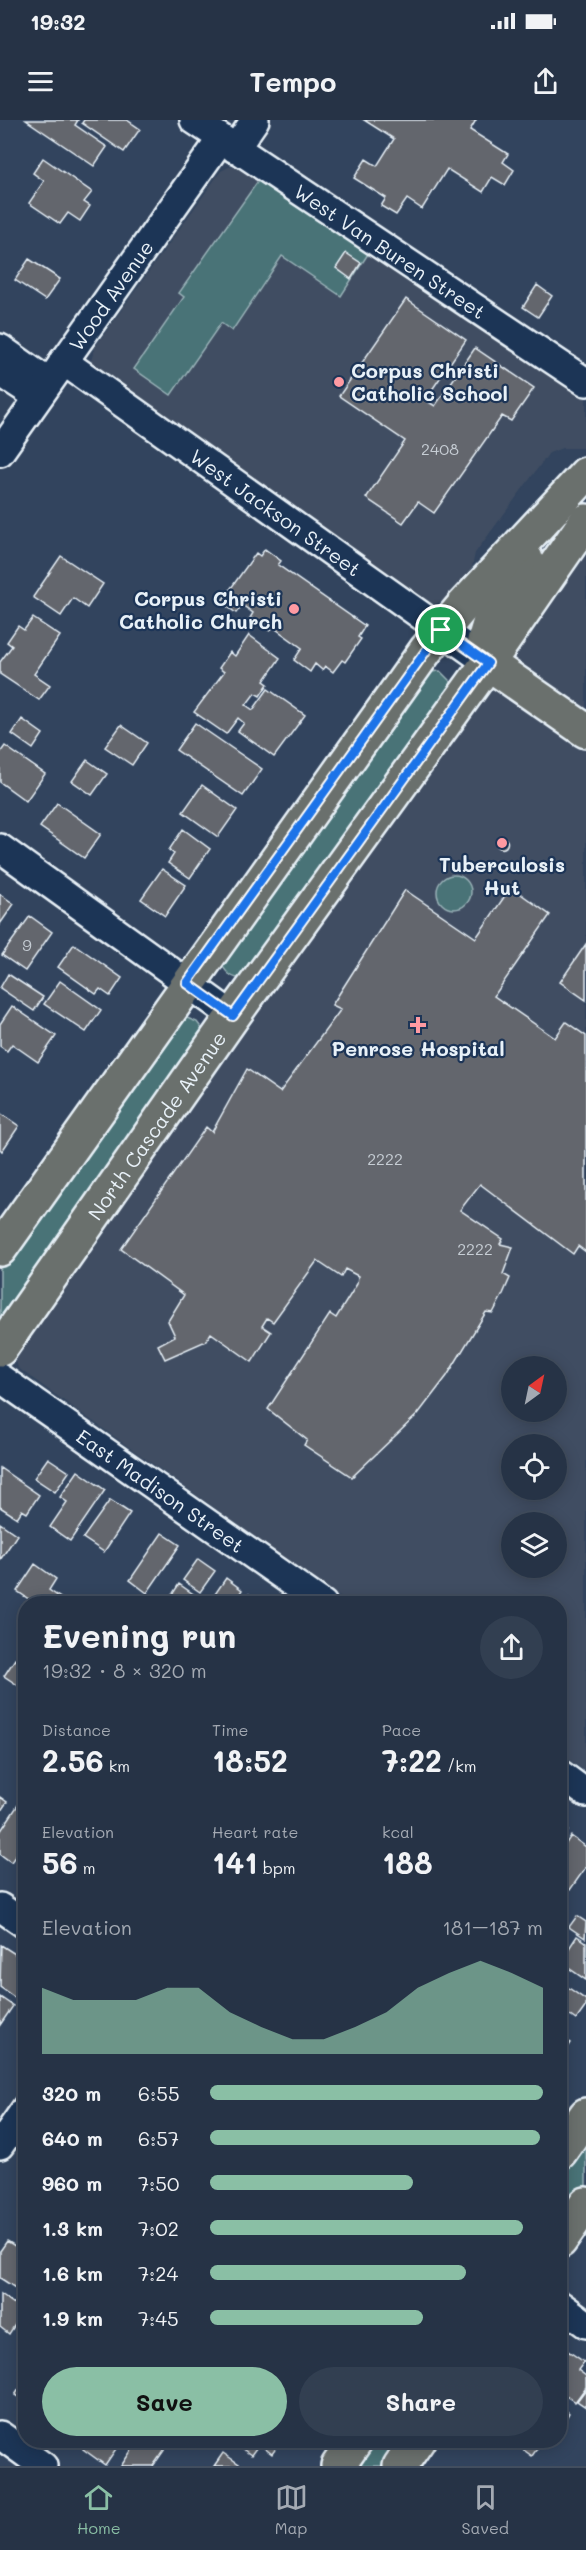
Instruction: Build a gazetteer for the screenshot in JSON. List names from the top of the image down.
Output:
{
  "streets": {
    "main road": ["North Cascade Avenue"],
    "street": [
      "West Van Buren Street",
      "Wood Avenue",
      "West Jackson Street",
      "East Madison Street"
    ]
  },
  "crossings": [
    ["West Van Buren Street", "Wood Avenue"],
    ["Wood Avenue", "West Jackson Street"],
    ["West Jackson Street", "North Cascade Avenue"]
  ],
  "places": {
    "other": ["Corpus Christi Catholic School", "Corpus Christi Catholic Church", "Tuberculosis Hut"],
    "health": ["Penrose Hospital"]
  },
  "house_numbers": [
    "2408",
    "9",
    "2222",
    "2222"
  ],
  "north": "top right",
  "page": {
    "status": "19:32",
    "header": "Tempo",
    "heading": ["Evening run", "19:32 · 8 × 320 m"],
    "stats": [
      ["Distance", "2.56 km"],
      ["Time", "18:52"],
      ["Pace", "7:22 /km"],
      ["Elevation", "56 m"],
      ["Heart rate", "141 bpm"],
      ["kcal", "188"]
    ],
    "chart": ["Elevation", "181–187 m"],
    "list": [
      {
        "name": "320 m",
        "note": "6:55"
      },
      {
        "name": "640 m",
        "note": "6:57"
      },
      {
        "name": "960 m",
        "note": "7:50"
      },
      {
        "name": "1.3 km",
        "note": "7:02"
      },
      {
        "name": "1.6 km",
        "note": "7:24"
      },
      {
        "name": "1.9 km",
        "note": "7:45"
      }
    ],
    "buttons": ["Save", "Share"],
    "tabs": ["Home", "Map", "Saved"]
  }
}
